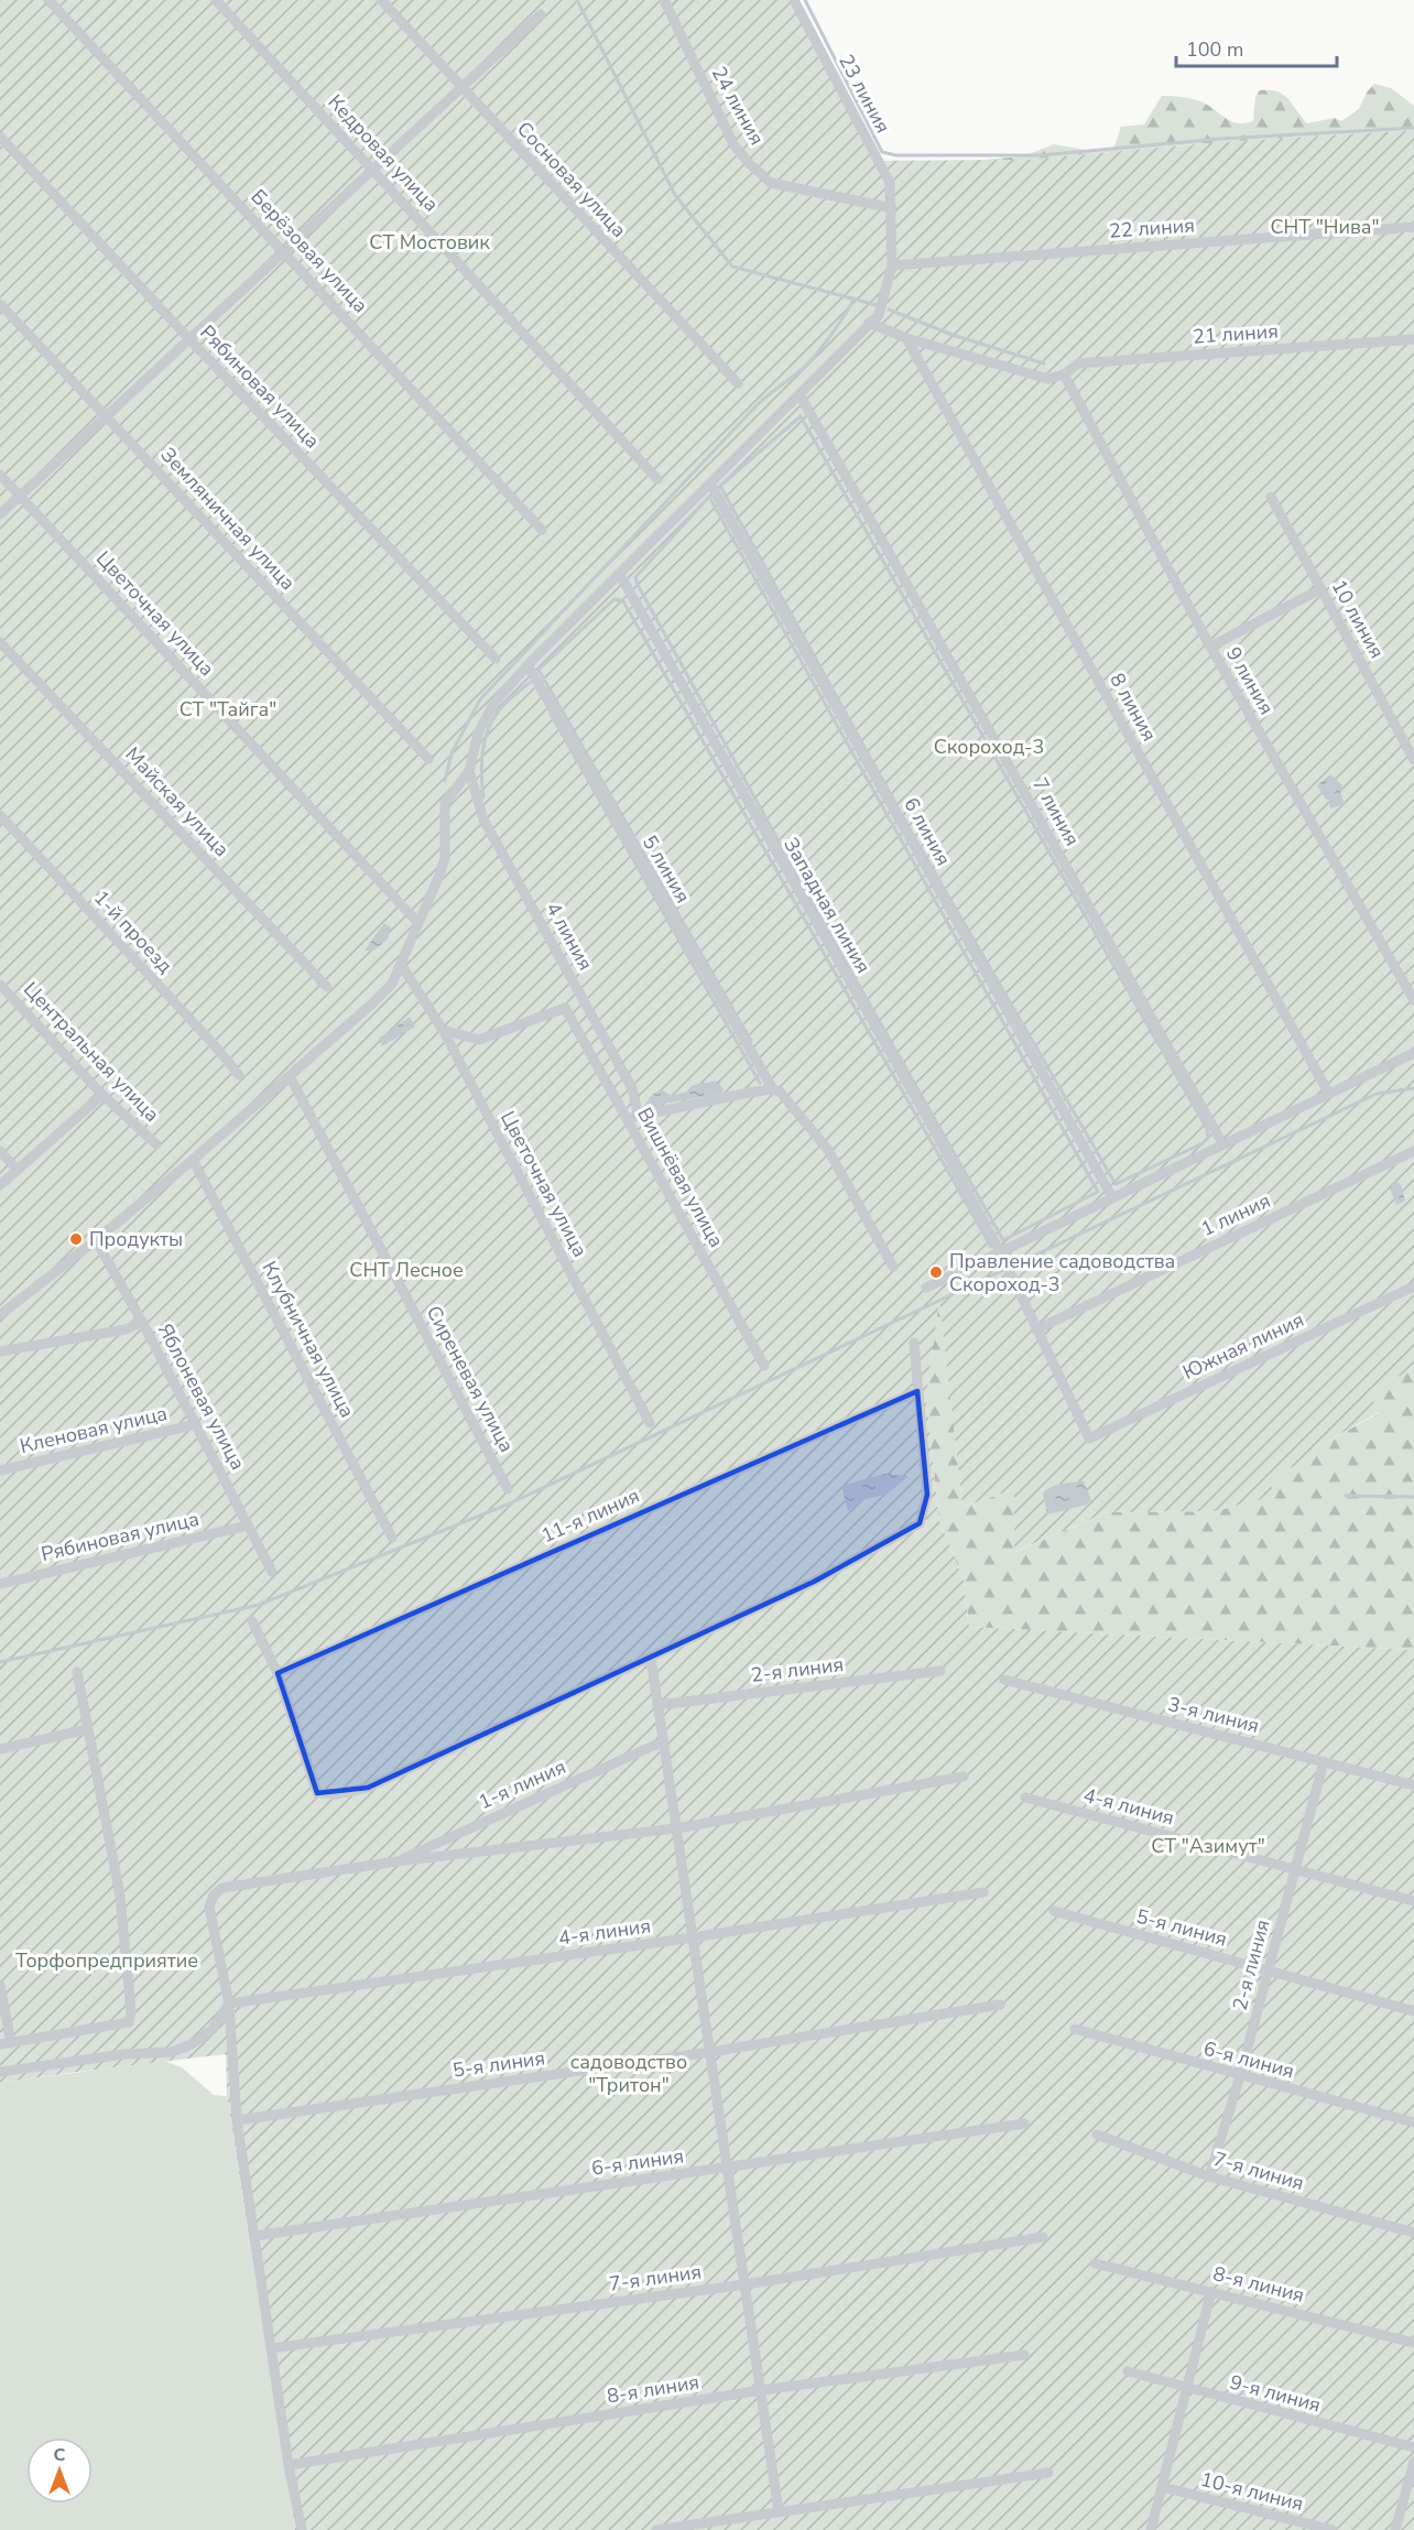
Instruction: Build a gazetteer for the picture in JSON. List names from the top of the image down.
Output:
{
  "streets": {
    "street": [
      "23 линия",
      "24 линия",
      "Кедровая улица",
      "Сосновая улица",
      "22 линия",
      "Берёзовая улица",
      "21 линия",
      "Рябиновая улица",
      "Земляничная улица",
      "Цветочная улица",
      "10 линия",
      "9 линия",
      "8 линия",
      "Майская улица",
      "7 линия",
      "6 линия",
      "5 линия",
      "Западная линия",
      "1-й проезд",
      "4 линия",
      "Центральная улица",
      "Вишнёвая улица",
      "1 линия",
      "Клубничная улица",
      "Южная линия",
      "Сиреневая улица",
      "Яблоневая улица",
      "Кленовая улица",
      "11-я линия",
      "2-я линия",
      "3-я линия",
      "1-я линия",
      "4-я линия",
      "5-я линия",
      "6-я линия",
      "7-я линия",
      "8-я линия",
      "9-я линия",
      "10-я линия"
    ]
  },
  "crossings": [
    ["23 линия", "24 линия"],
    ["23 линия", "22 линия"],
    ["23 линия", "21 линия"],
    ["23 линия", "7 линия"],
    ["23 линия", "6 линия"],
    ["23 линия", "5 линия"],
    ["23 линия", "Западная линия"],
    ["23 линия", "4 линия"],
    ["21 линия", "9 линия"],
    ["21 линия", "8 линия"],
    ["Рябиновая улица", "Яблоневая улица"],
    ["Цветочная улица", "Вишнёвая улица"],
    ["Западная линия", "1 линия"],
    ["Западная линия", "Южная линия"],
    ["Яблоневая улица", "Кленовая улица"],
    ["2-я линия", "3-я линия"],
    ["2-я линия", "4-я линия"],
    ["2-я линия", "5-я линия"],
    ["2-я линия", "6-я линия"],
    ["2-я линия", "7-я линия"]
  ],
  "parks": [
    "СНТ \"Нива\"",
    "СТ Мостовик",
    "СТ \"Тайга\"",
    "Скороход-3",
    "СНТ Лесное",
    "СТ \"Азимут\"",
    "Торфопредприятие",
    "садоводство \"Тритон\""
  ],
  "places": ["Продукты", "Правление садоводства Скороход-3"],
  "scale_bar": "100 m",
  "north": "top"
}
